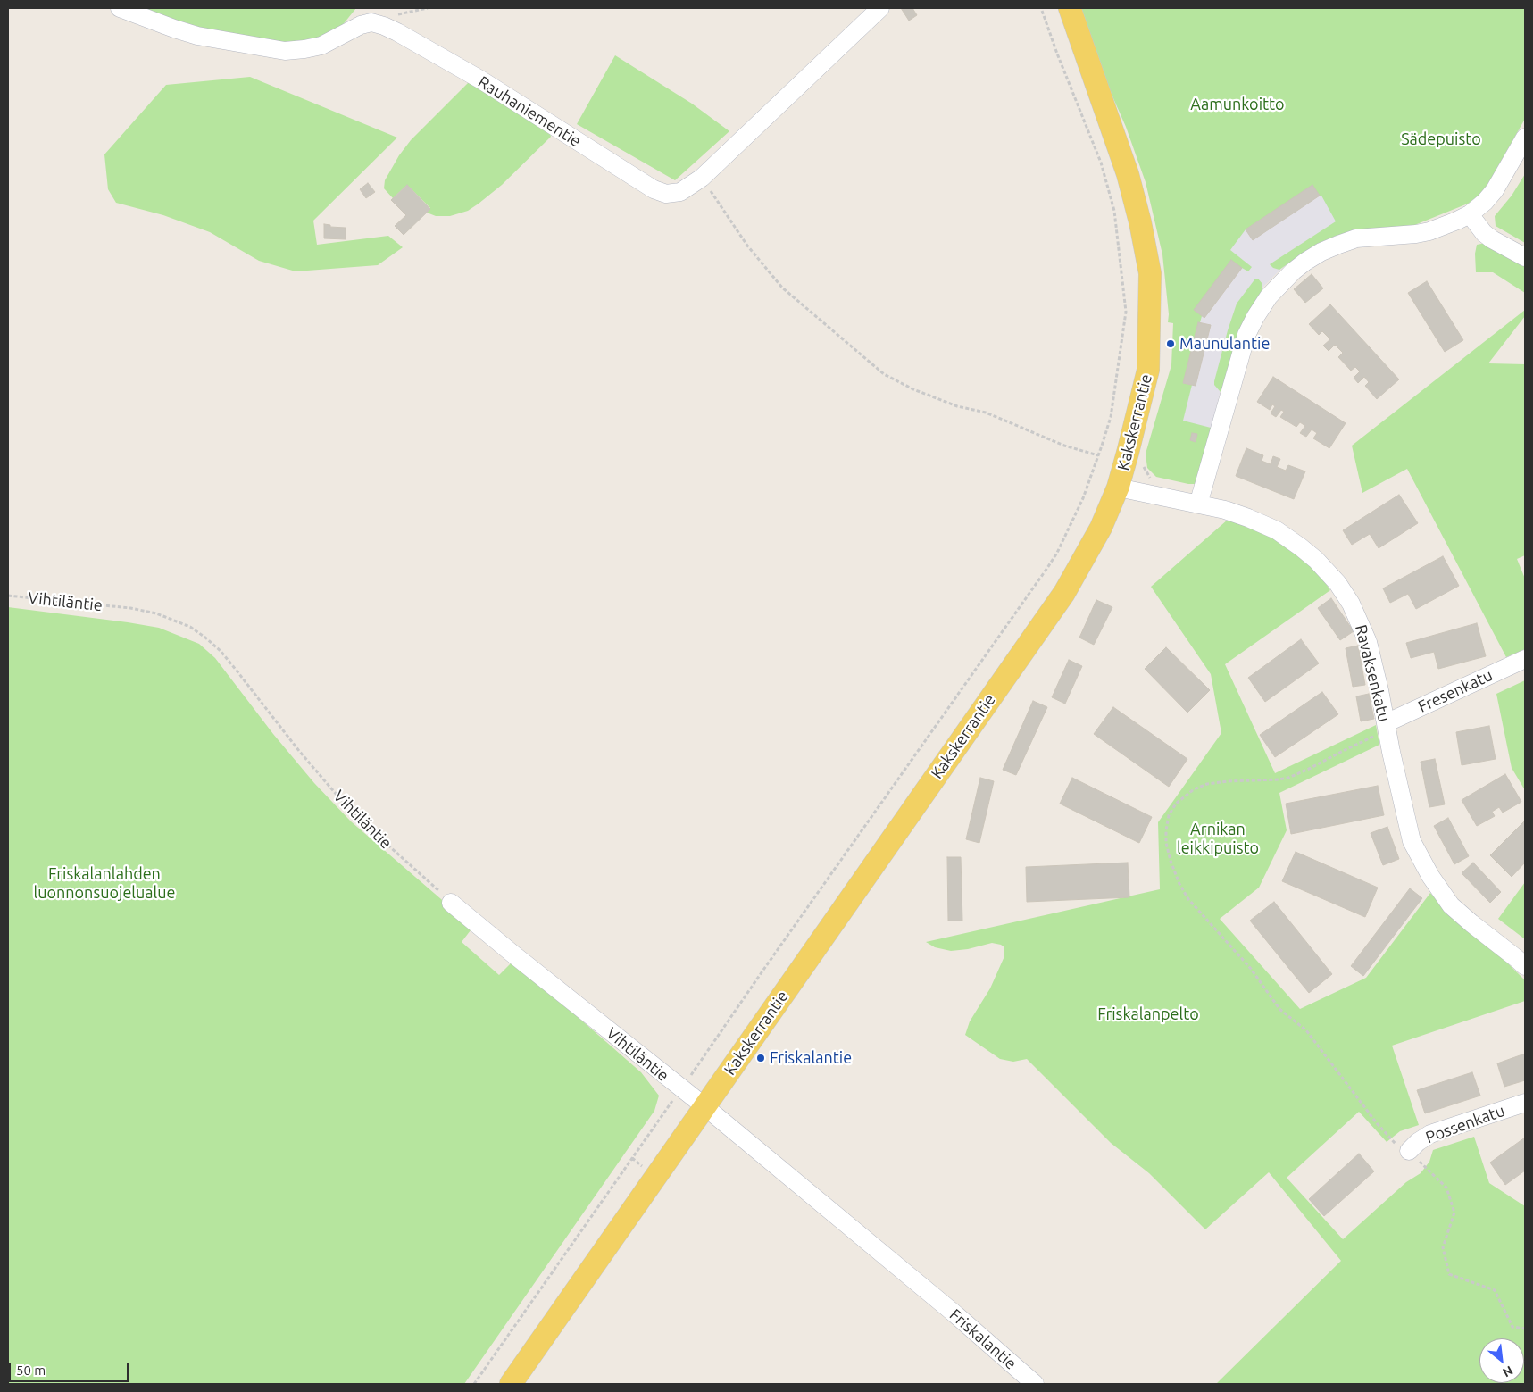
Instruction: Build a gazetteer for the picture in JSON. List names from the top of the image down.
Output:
{
  "streets": {
    "main road": ["Kakskerrantie"],
    "street": [
      "Rauhaniementie",
      "Vihtiläntie",
      "Ravaksenkatu",
      "Fresenkatu",
      "Possenkatu",
      "Friskalantie"
    ]
  },
  "crossings": [
    ["Kakskerrantie", "Vihtiläntie"],
    ["Kakskerrantie", "Ravaksenkatu"],
    ["Kakskerrantie", "Friskalantie"],
    ["Vihtiläntie", "Friskalantie"],
    ["Ravaksenkatu", "Fresenkatu"]
  ],
  "parks": [
    "Aamunkoitto",
    "Sädepuisto",
    "Arnikan leikkipuisto",
    "Friskalanlahden luonnonsuojelualue",
    "Friskalanpelto"
  ],
  "places": ["Maunulantie", "Friskalantie"],
  "scale_bar": "50 m",
  "north": "bottom right"
}
